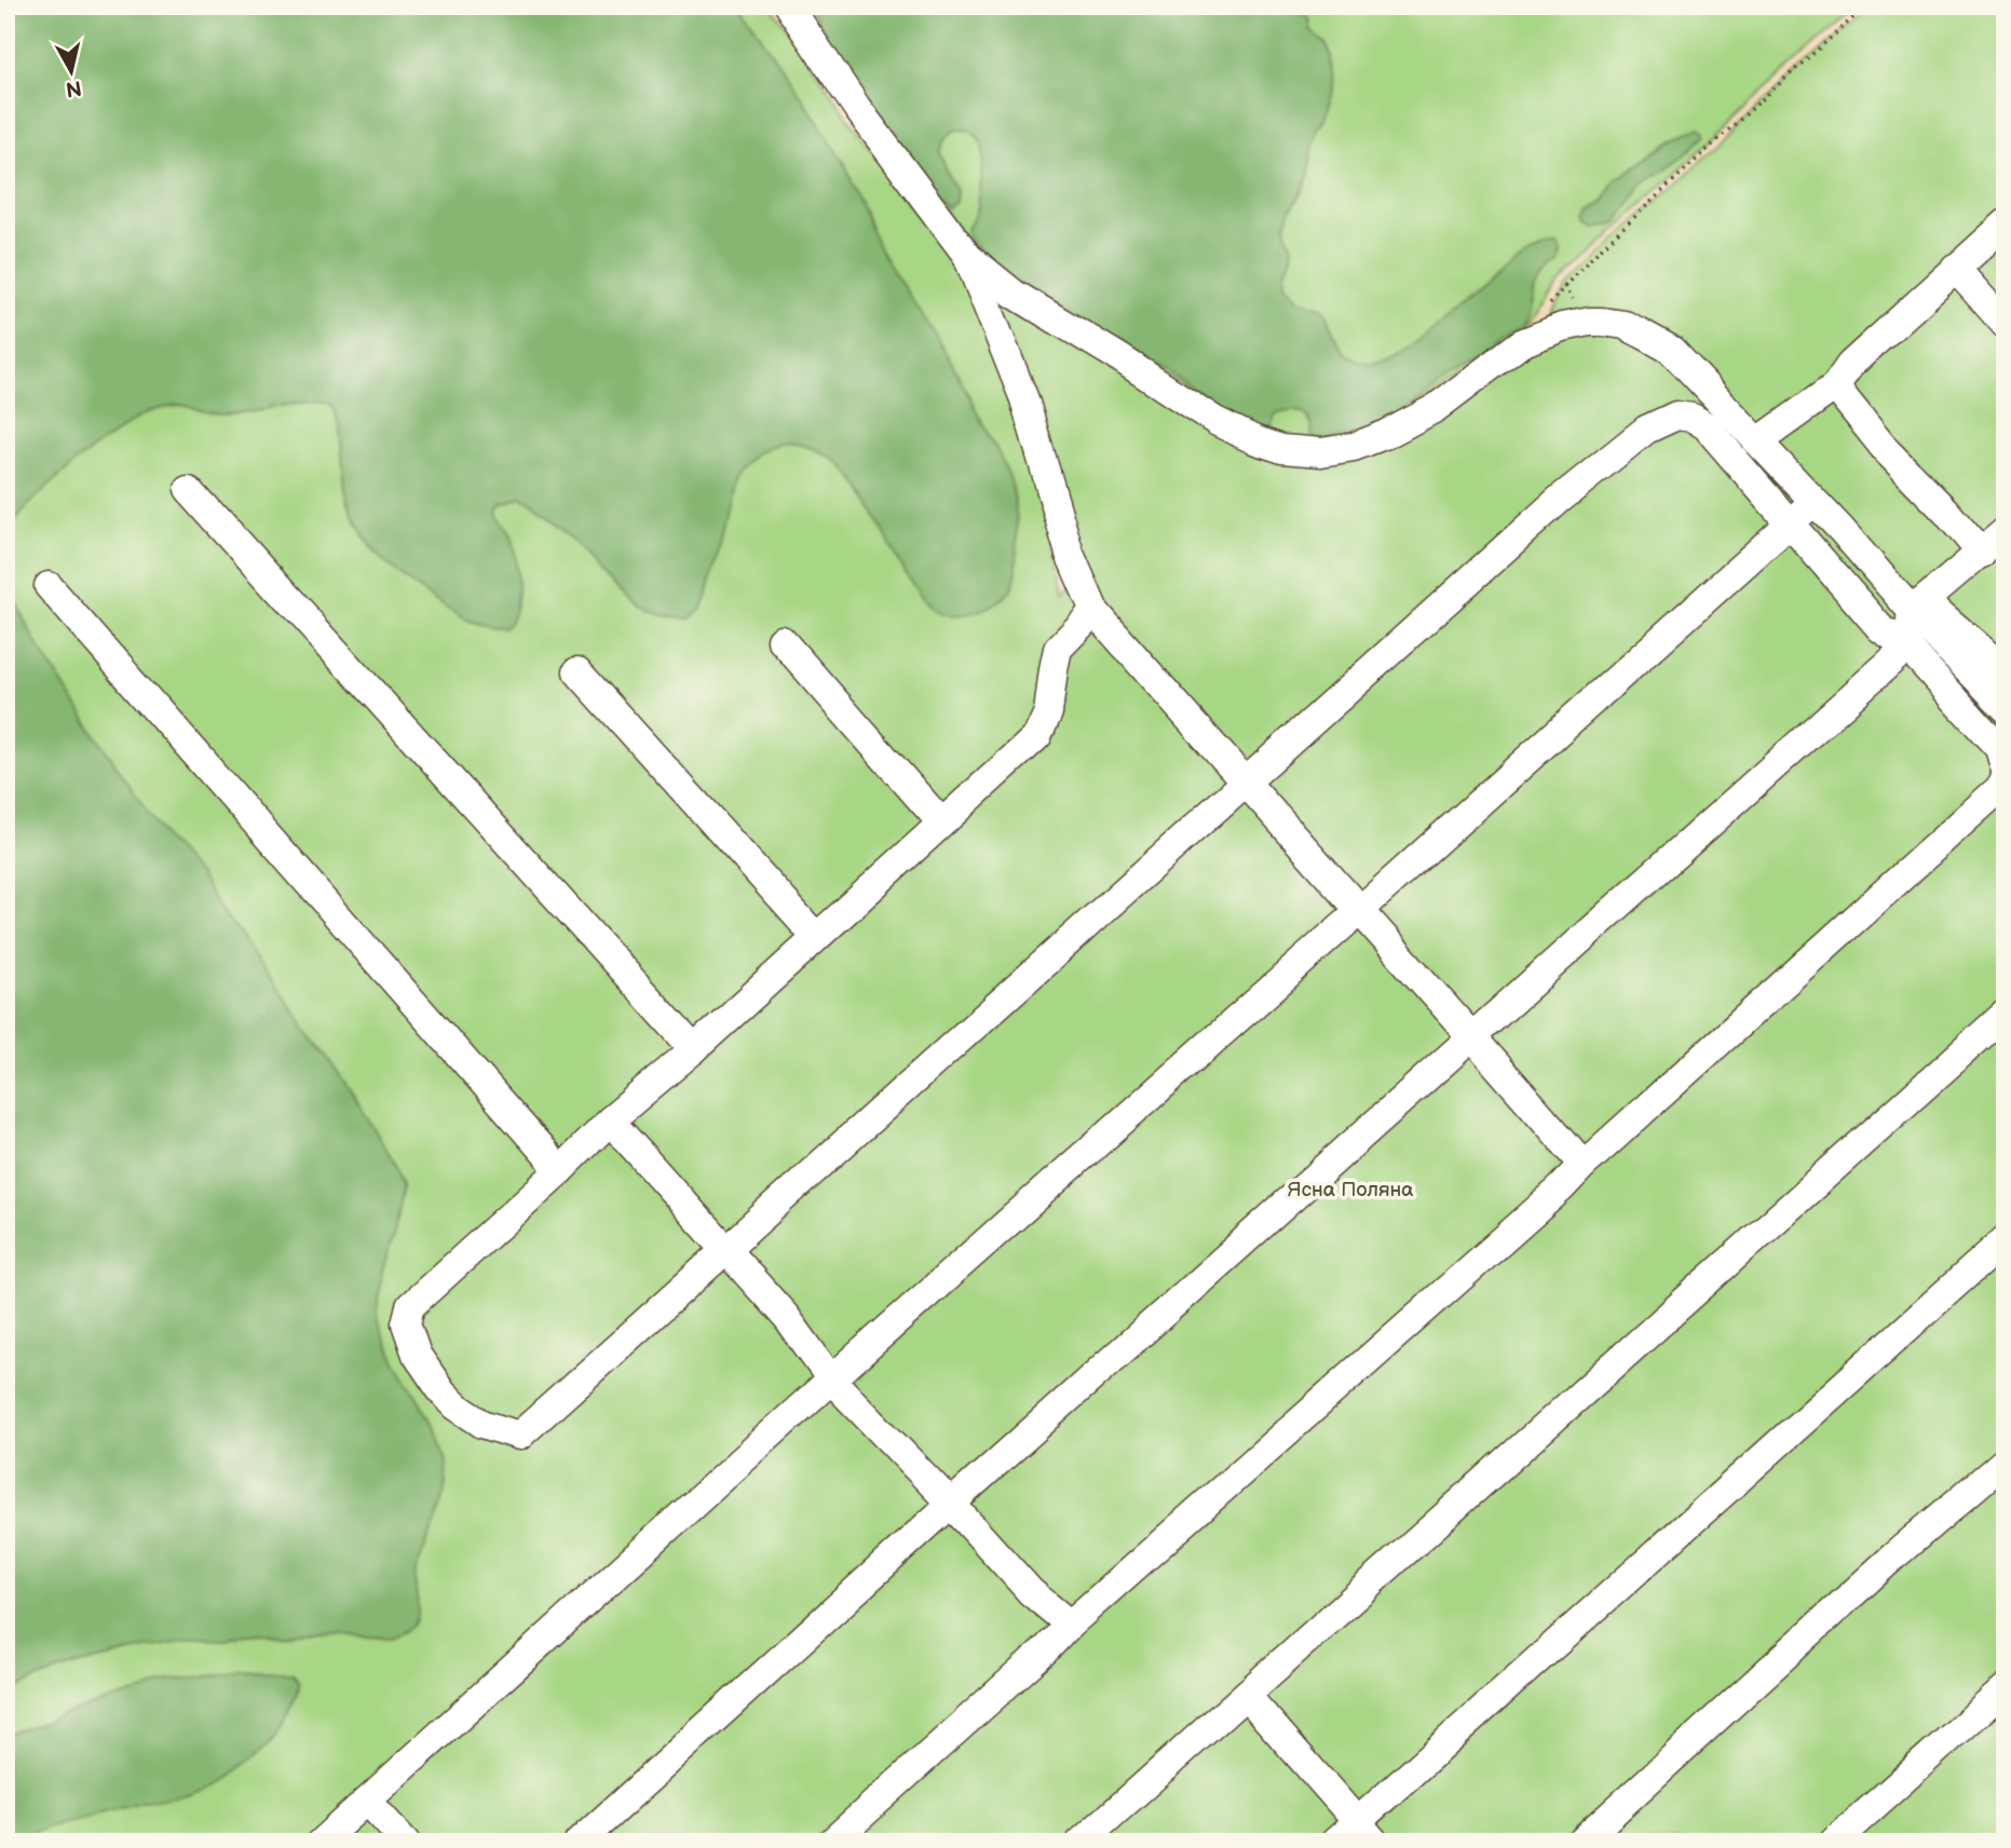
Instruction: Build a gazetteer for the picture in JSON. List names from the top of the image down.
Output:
{
  "parks": ["Ясна Поляна"],
  "north": "bottom"
}
